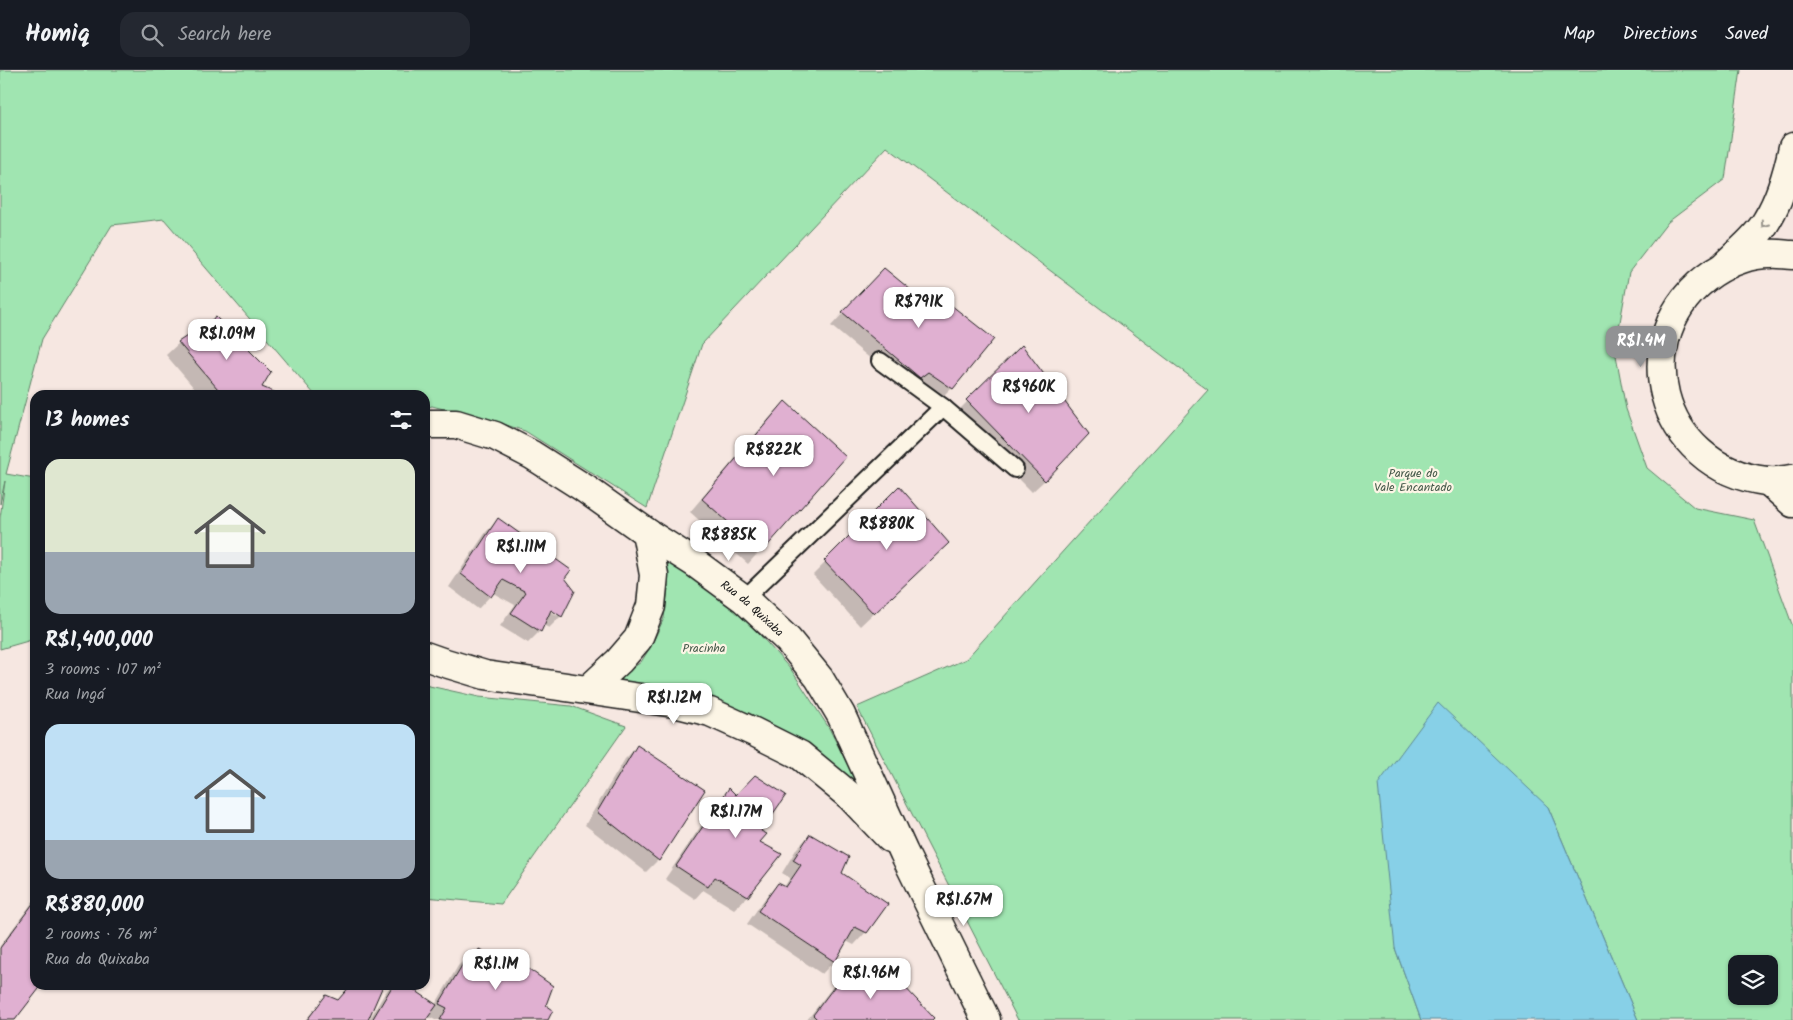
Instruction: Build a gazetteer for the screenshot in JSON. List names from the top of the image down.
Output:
{
  "streets": {
    "street": ["Rua da Quixaba"]
  },
  "parks": ["Parque do Vale Encantado", "Pracinha"],
  "page": {
    "header": "Homiq",
    "search": "Search here",
    "nav": ["Map", "Directions", "Saved"],
    "price": [
      "R$791K",
      "R$1.09M",
      "R$1.4M",
      "R$960K",
      "R$822K",
      "R$880K",
      "R$885K",
      "R$1.11M",
      "R$1.12M",
      "R$1.17M",
      "R$1.67M",
      "R$1.1M",
      "R$1.96M"
    ],
    "heading": "13 homes",
    "list": [
      {
        "name": "R$1,400,000",
        "note": "3 rooms · 107 m² · Rua Ingá"
      },
      {
        "name": "R$880,000",
        "note": "2 rooms · 76 m² · Rua da Quixaba"
      }
    ]
  }
}
